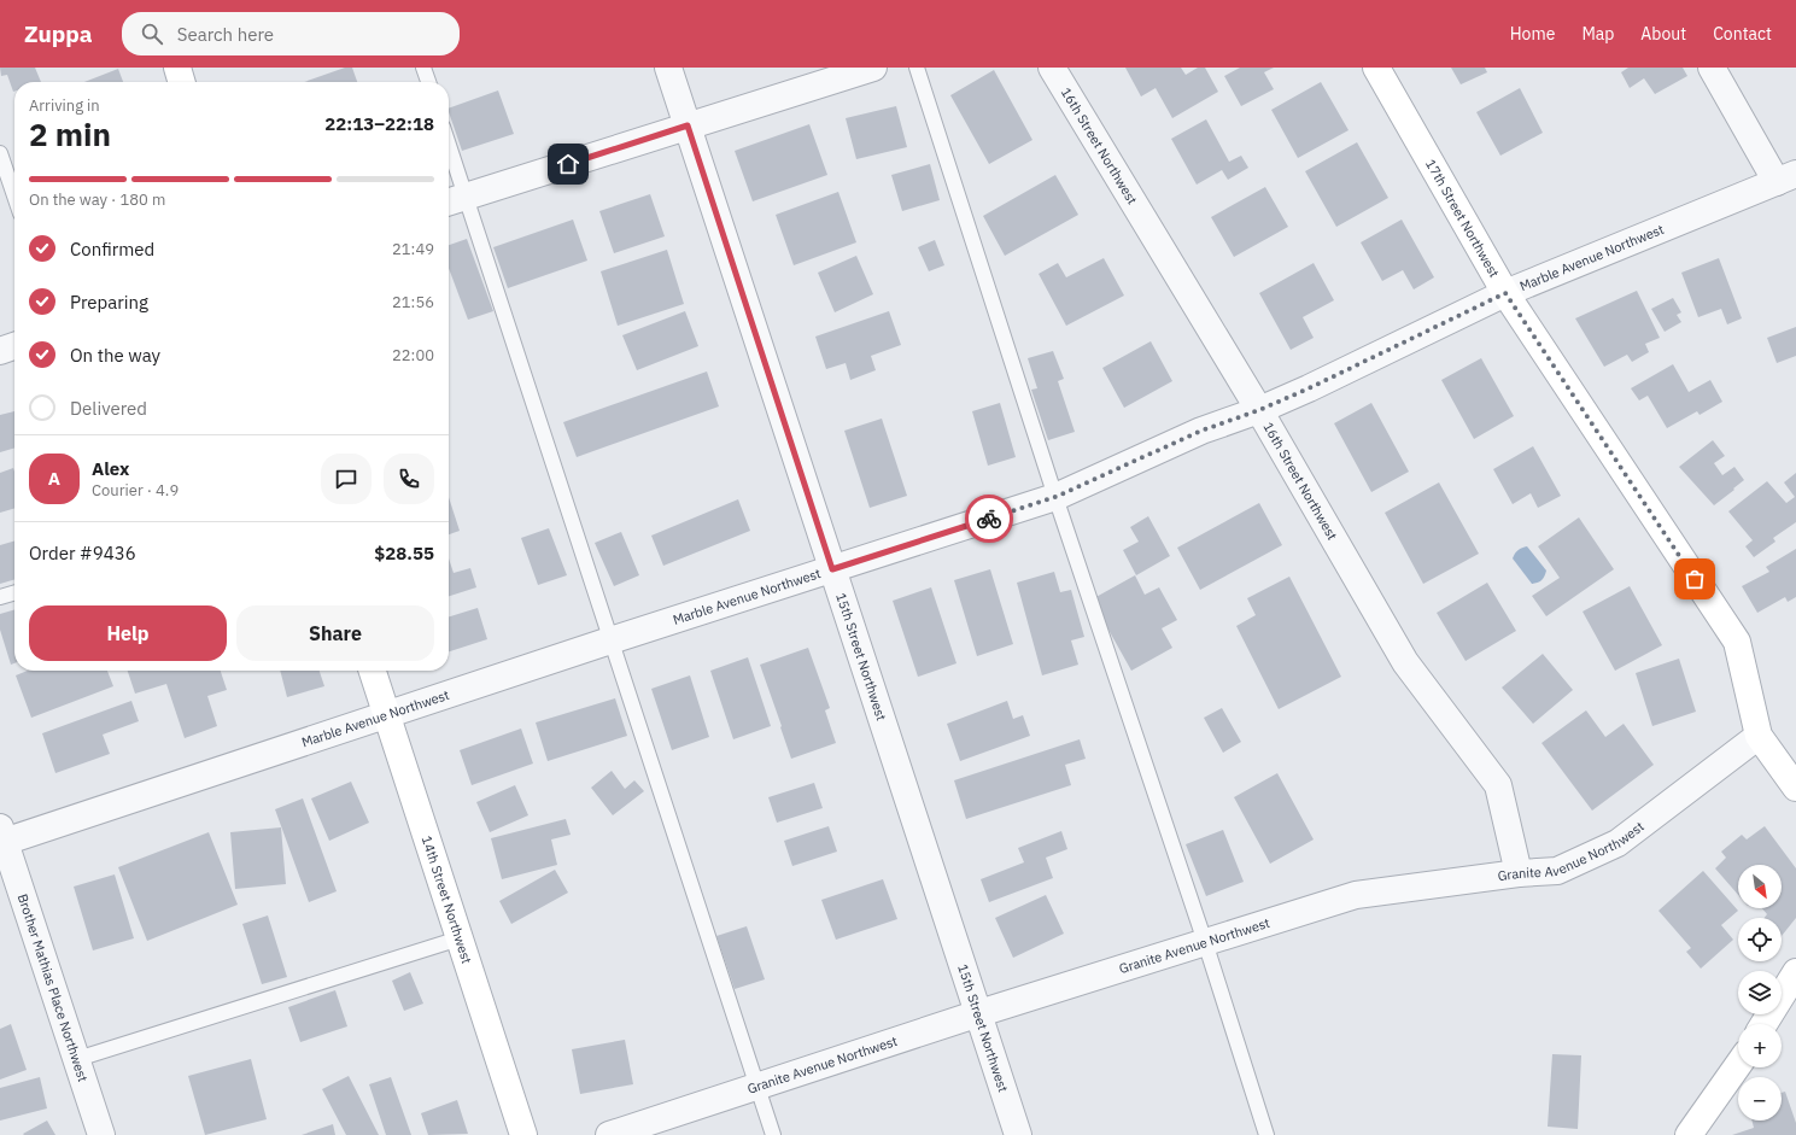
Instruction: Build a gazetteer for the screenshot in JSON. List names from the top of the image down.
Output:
{
  "streets": {
    "street": [
      "16th Street Northwest",
      "17th Street Northwest",
      "Marble Avenue Northwest",
      "15th Street Northwest",
      "Granite Avenue Northwest",
      "14th Street Northwest",
      "Brother Mathias Place Northwest"
    ]
  },
  "crossings": [
    ["16th Street Northwest", "Marble Avenue Northwest"],
    ["16th Street Northwest", "Granite Avenue Northwest"],
    ["17th Street Northwest", "Marble Avenue Northwest"],
    ["17th Street Northwest", "Granite Avenue Northwest"],
    ["Marble Avenue Northwest", "15th Street Northwest"],
    ["Marble Avenue Northwest", "14th Street Northwest"],
    ["Marble Avenue Northwest", "Brother Mathias Place Northwest"],
    ["15th Street Northwest", "Granite Avenue Northwest"]
  ],
  "north": "bottom right",
  "page": {
    "header": "Zuppa",
    "search": "Search here",
    "nav": [
      "Home",
      "Map",
      "About",
      "Contact"
    ],
    "heading": ["2 min", "Arriving in", "22:13–22:18"],
    "panel": [
      "Alex",
      "Courier · 4.9",
      "Order #9436",
      "$28.55"
    ],
    "bar": "On the way · 180 m",
    "list": [
      ["Confirmed", "21:49"],
      ["Preparing", "21:56"],
      ["On the way", "22:00"],
      "Delivered"
    ],
    "round": "A",
    "buttons": ["Help", "Share"],
    "map_buttons": ["+", "−"]
  }
}
